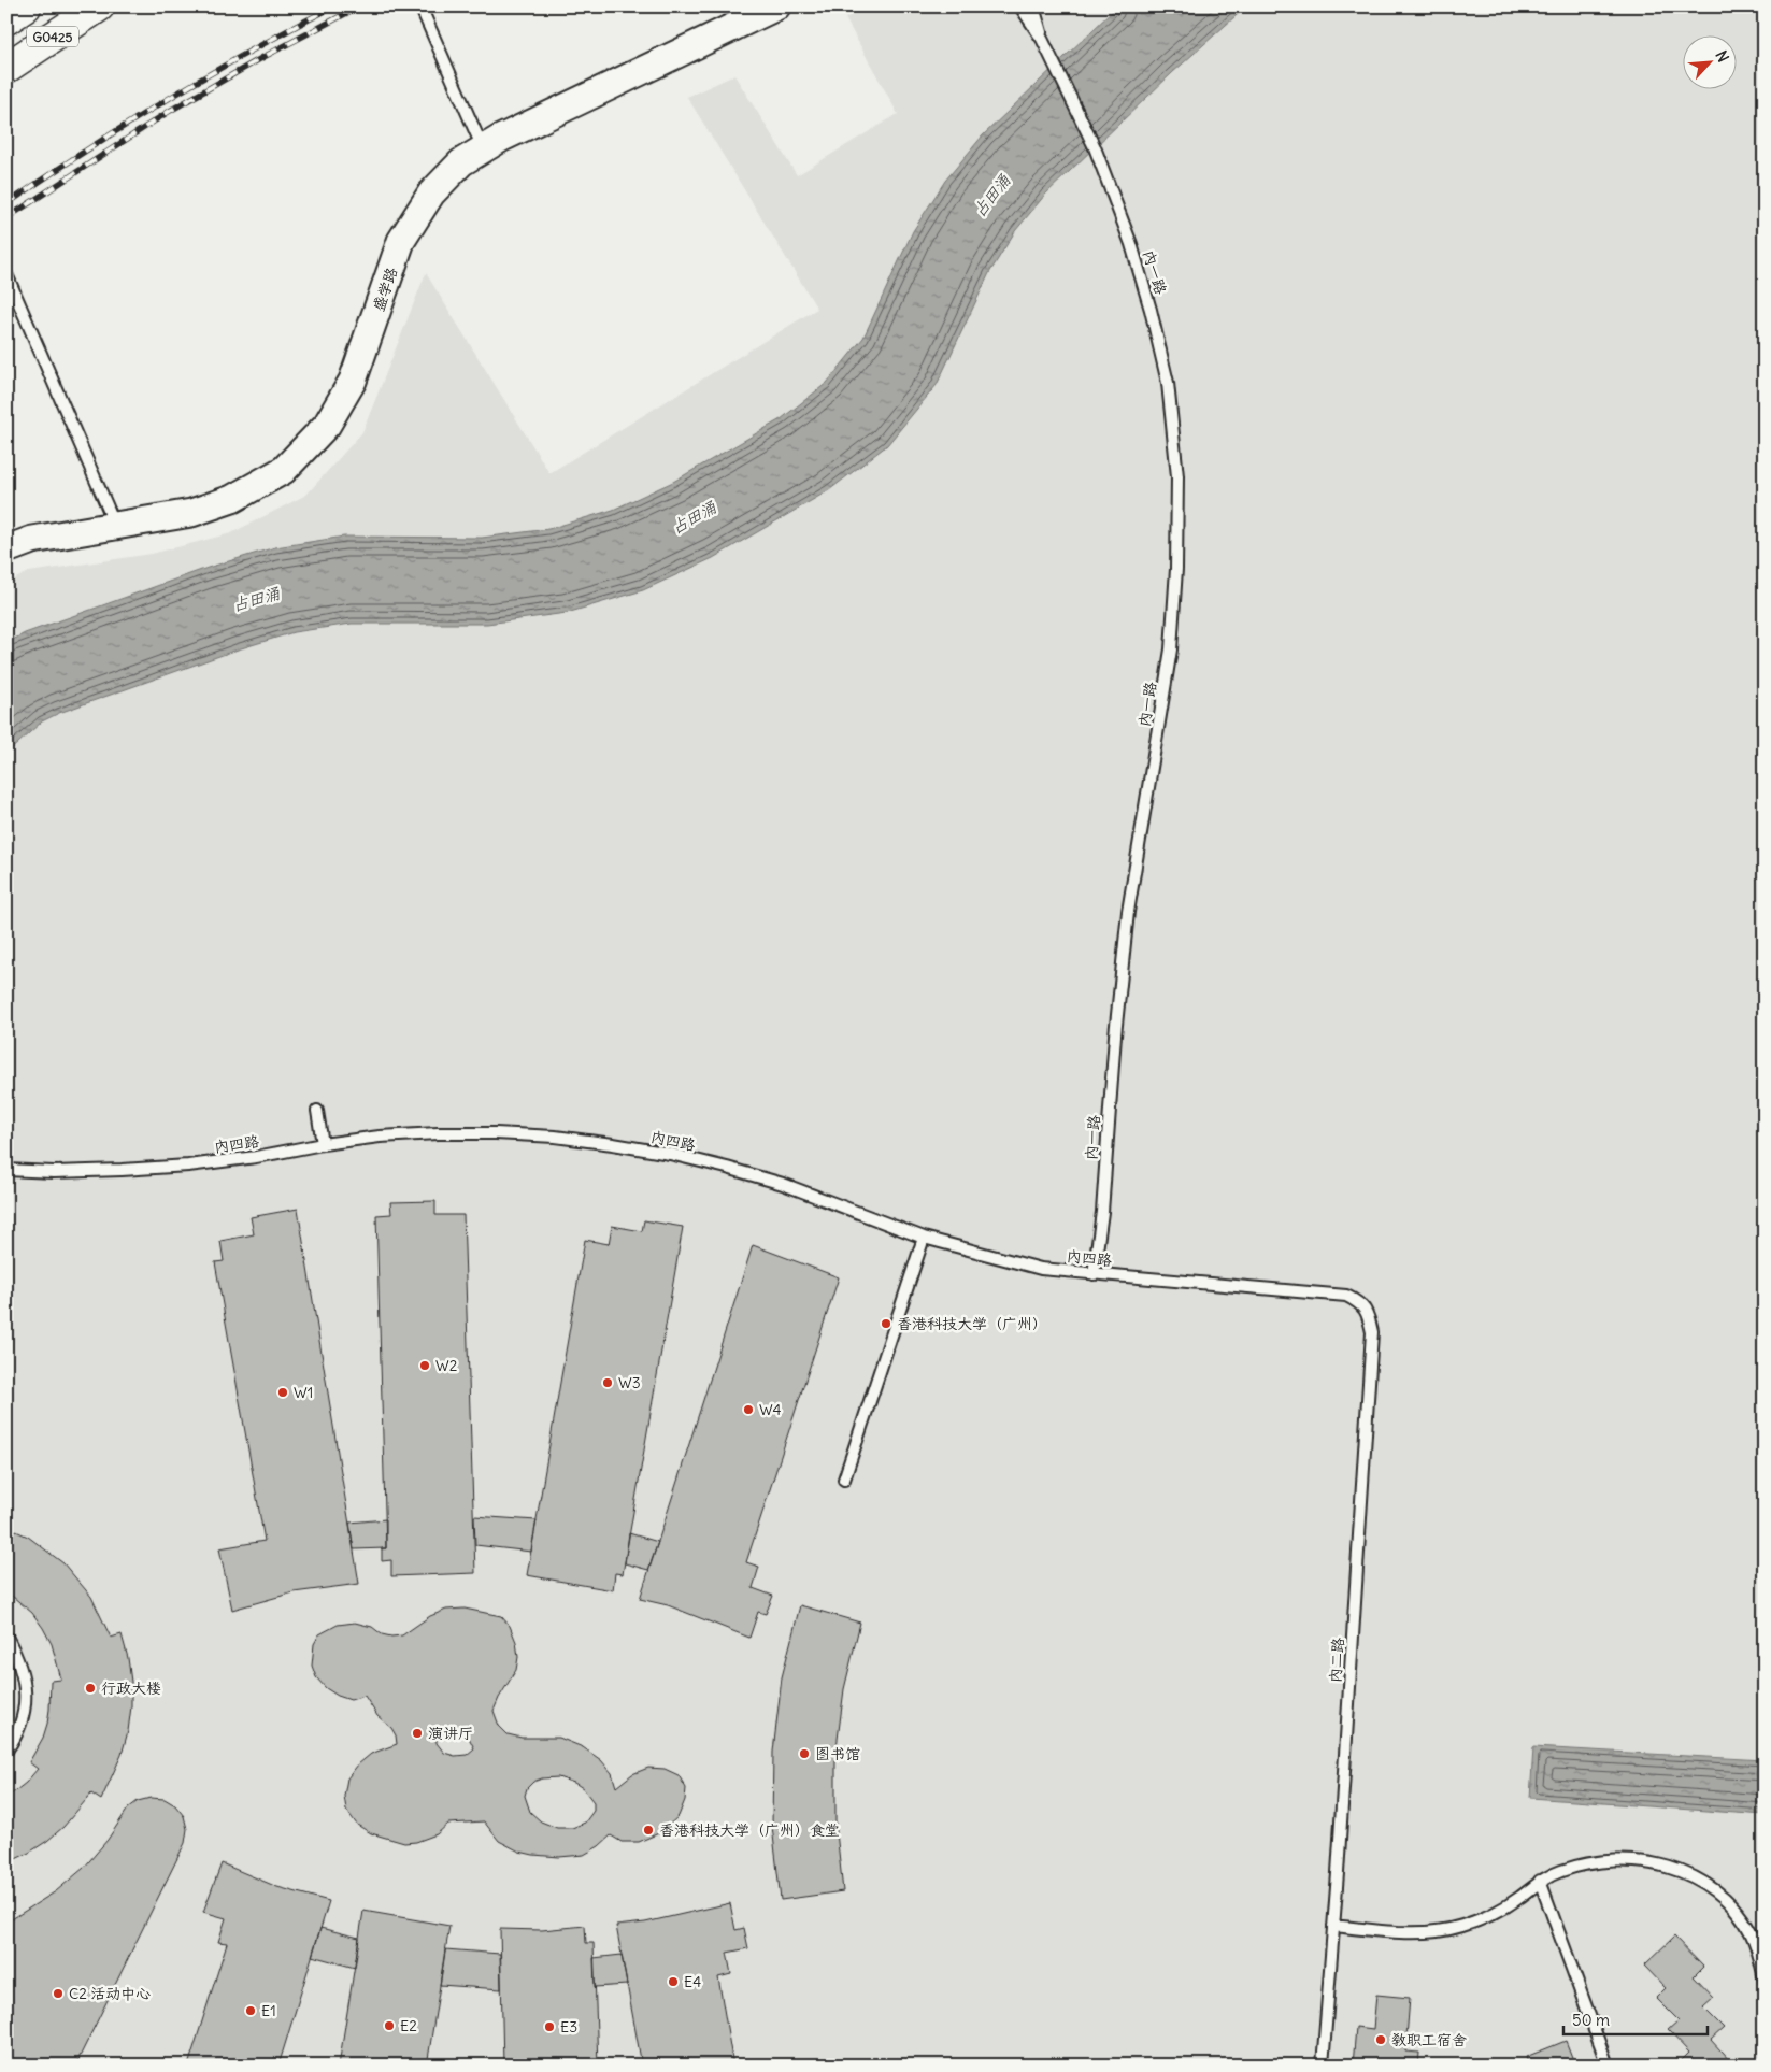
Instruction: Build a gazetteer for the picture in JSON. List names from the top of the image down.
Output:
{
  "streets": {
    "highway": ["G0425"],
    "street": ["盛学路"],
    "lane": ["内一路", "内四路", "内二路"]
  },
  "crossings": [
    ["内一路", "内四路"],
    ["内四路", "内二路"]
  ],
  "water": ["占田涌"],
  "places": [
    "香港科技大学（广州）",
    "W2",
    "W3",
    "W1",
    "W4",
    "行政大楼",
    "演讲厅",
    "图书馆",
    "香港科技大学（广州）食堂",
    "E4",
    "C2 活动中心",
    "E1",
    "E2",
    "E3",
    "教职工宿舍"
  ],
  "scale_bar": "50 m",
  "north": "top right"
}
